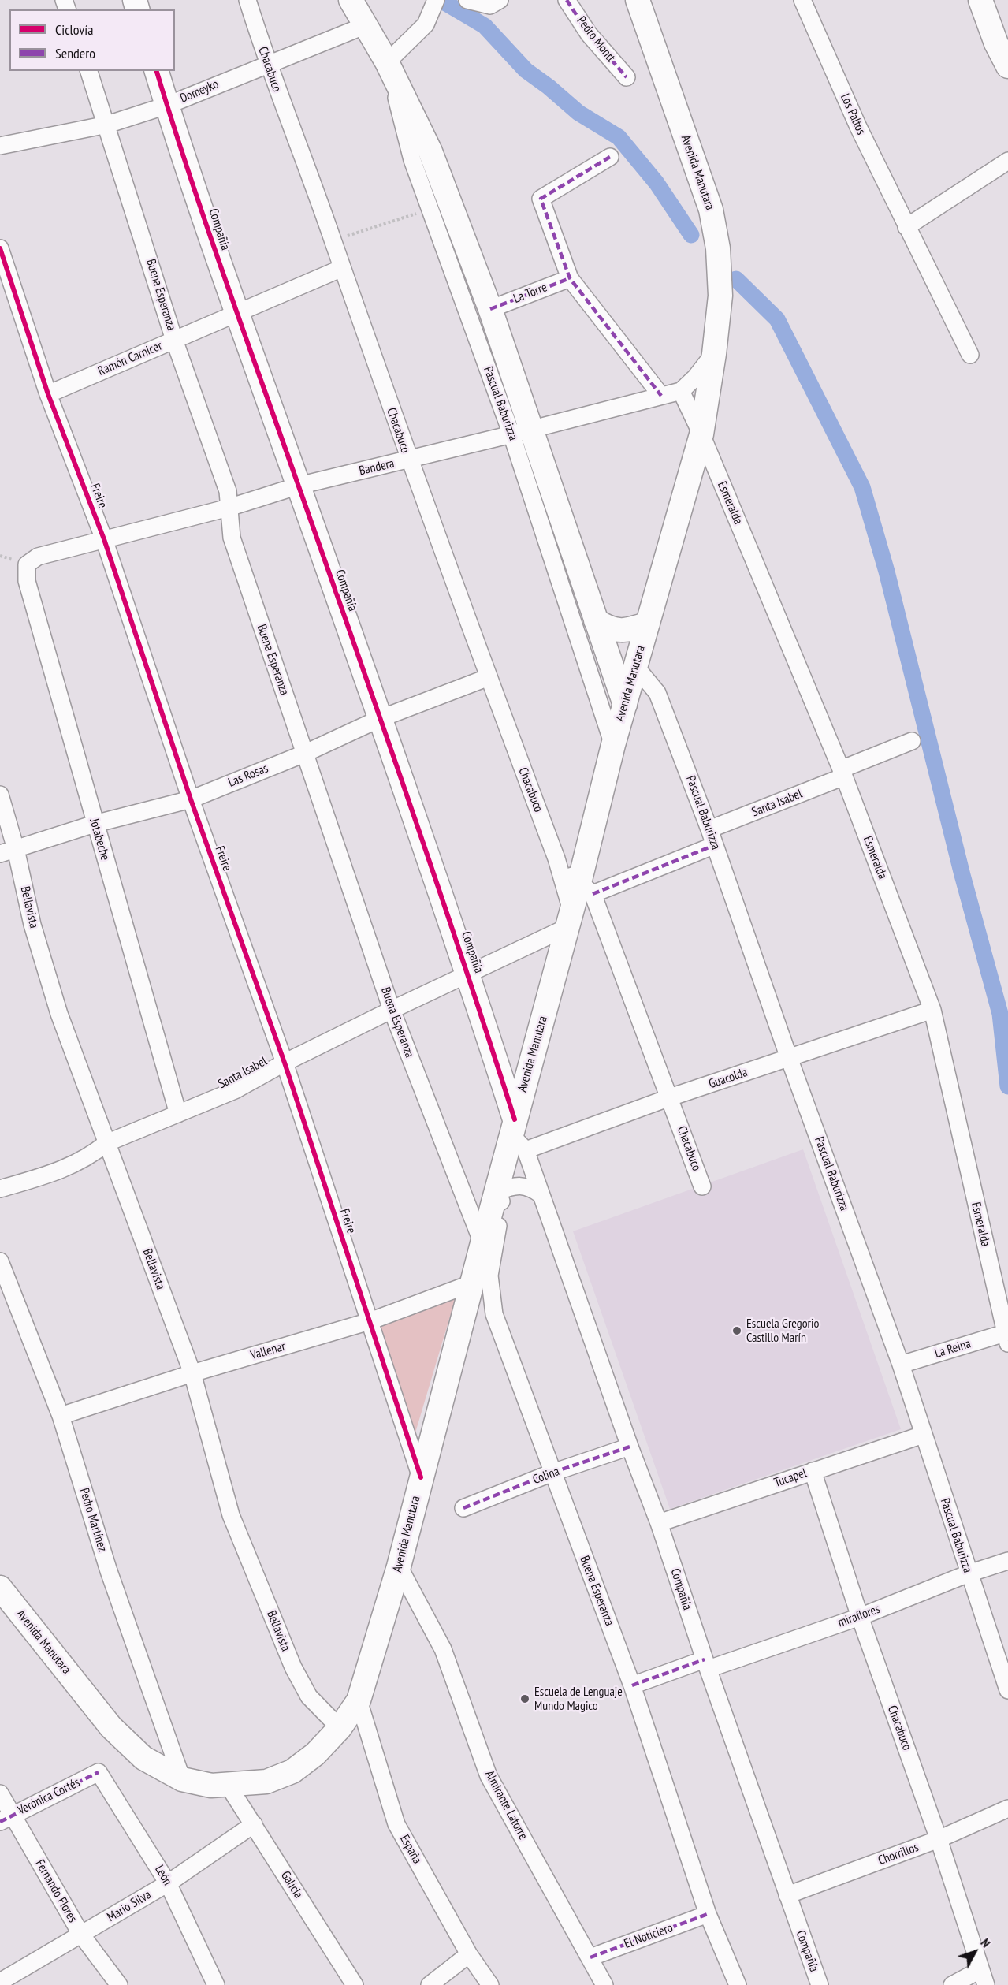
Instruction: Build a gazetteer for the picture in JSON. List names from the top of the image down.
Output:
{
  "streets": {
    "main road": ["Avenida Manutara", "Compañía", "Pascual Baburizza"],
    "street": [
      "Pedro Montt",
      "Chacabuco",
      "Domeyko",
      "Los Paltos",
      "La Torre",
      "Buena Esperanza",
      "Ramón Carnicer",
      "Bandera",
      "Freire",
      "Esmeralda",
      "Las Rosas",
      "Santa Isabel",
      "Jotabeche",
      "Bellavista",
      "Guacolda",
      "La Reina",
      "Vallenar",
      "Colina",
      "Tucapel",
      "Pedro Martínez",
      "miraflores",
      "Verónica Cortés",
      "Almirante Latorre",
      "España",
      "Chorrillos",
      "León",
      "Galicia",
      "Fernando Flores",
      "Mario Silva",
      "El Noticiero"
    ]
  },
  "crossings": [
    ["Chacabuco", "Domeyko"],
    ["Chacabuco", "Avenida Manutara"],
    ["Chacabuco", "Ramón Carnicer"],
    ["Chacabuco", "Bandera"],
    ["Chacabuco", "Las Rosas"],
    ["Chacabuco", "Santa Isabel"],
    ["Chacabuco", "Guacolda"],
    ["Chacabuco", "Tucapel"],
    ["Chacabuco", "miraflores"],
    ["Chacabuco", "Chorrillos"],
    ["Domeyko", "Compañía"],
    ["Domeyko", "Buena Esperanza"],
    ["Domeyko", "Pascual Baburizza"],
    ["Avenida Manutara", "Compañía"],
    ["Avenida Manutara", "Buena Esperanza"],
    ["Avenida Manutara", "Pascual Baburizza"],
    ["Avenida Manutara", "Freire"],
    ["Avenida Manutara", "Esmeralda"],
    ["Avenida Manutara", "Santa Isabel"],
    ["Avenida Manutara", "Bellavista"],
    ["Avenida Manutara", "Guacolda"],
    ["Avenida Manutara", "Vallenar"],
    ["Avenida Manutara", "Pedro Martínez"],
    ["Avenida Manutara", "Almirante Latorre"],
    ["Avenida Manutara", "España"],
    ["Avenida Manutara", "Galicia"],
    ["Compañía", "Ramón Carnicer"],
    ["Compañía", "Bandera"],
    ["Compañía", "Las Rosas"],
    ["Compañía", "Santa Isabel"],
    ["Compañía", "Guacolda"],
    ["Compañía", "Colina"],
    ["Compañía", "Tucapel"],
    ["Compañía", "miraflores"],
    ["Compañía", "Chorrillos"],
    ["La Torre", "Pascual Baburizza"],
    ["Buena Esperanza", "Ramón Carnicer"],
    ["Buena Esperanza", "Bandera"],
    ["Buena Esperanza", "Las Rosas"],
    ["Buena Esperanza", "Santa Isabel"],
    ["Buena Esperanza", "Colina"],
    ["Buena Esperanza", "miraflores"],
    ["Buena Esperanza", "El Noticiero"],
    ["Ramón Carnicer", "Freire"],
    ["Pascual Baburizza", "Bandera"],
    ["Pascual Baburizza", "Santa Isabel"],
    ["Pascual Baburizza", "Guacolda"],
    ["Pascual Baburizza", "La Reina"],
    ["Pascual Baburizza", "Tucapel"],
    ["Pascual Baburizza", "miraflores"],
    ["Bandera", "Freire"],
    ["Bandera", "Esmeralda"],
    ["Bandera", "Jotabeche"],
    ["Freire", "Las Rosas"],
    ["Freire", "Santa Isabel"],
    ["Freire", "Vallenar"],
    ["Esmeralda", "Santa Isabel"],
    ["Esmeralda", "Guacolda"],
    ["Esmeralda", "La Reina"],
    ["Las Rosas", "Jotabeche"],
    ["Las Rosas", "Bellavista"],
    ["Santa Isabel", "Jotabeche"],
    ["Santa Isabel", "Bellavista"],
    ["Bellavista", "Vallenar"],
    ["Vallenar", "Pedro Martínez"],
    ["Verónica Cortés", "León"],
    ["Verónica Cortés", "Fernando Flores"],
    ["Almirante Latorre", "El Noticiero"],
    ["León", "Mario Silva"],
    ["Galicia", "Mario Silva"],
    ["Fernando Flores", "Mario Silva"]
  ],
  "places": ["Escuela Gregorio Castillo Marín", "Escuela de Lenguaje Mundo Magico"],
  "legend": ["Ciclovía", "Sendero"],
  "north": "top right"
}
